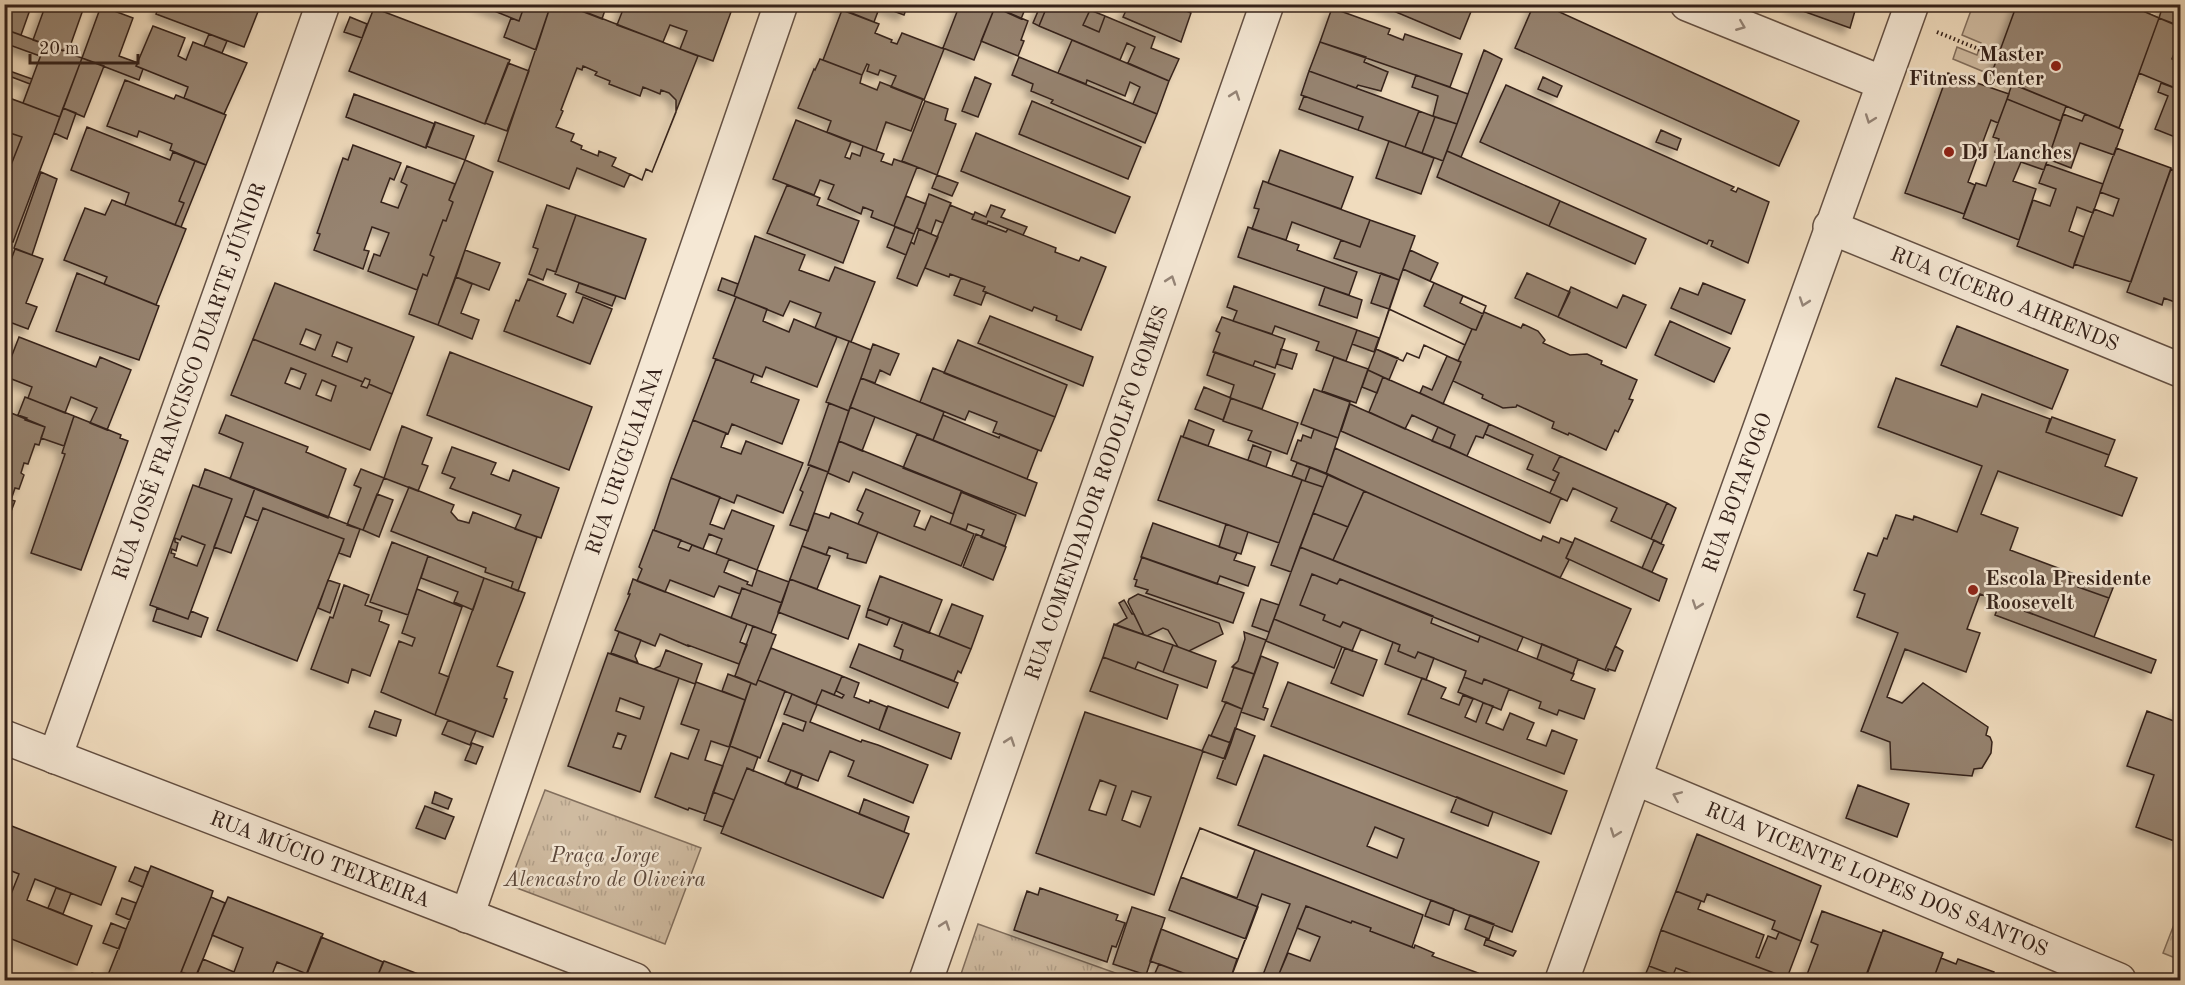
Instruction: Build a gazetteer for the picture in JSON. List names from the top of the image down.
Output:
{
  "streets": {
    "street": [
      "RUA CÍCERO AHRENDS",
      "RUA JOSÉ FRANCISCO DUARTE JÚNIOR",
      "RUA URUGUAIANA",
      "RUA COMENDADOR RODOLFO GOMES",
      "RUA BOTAFOGO",
      "RUA MÚCIO TEIXEIRA",
      "RUA VICENTE LOPES DOS SANTOS"
    ]
  },
  "crossings": [
    ["RUA CÍCERO AHRENDS", "RUA BOTAFOGO"],
    ["RUA JOSÉ FRANCISCO DUARTE JÚNIOR", "RUA MÚCIO TEIXEIRA"],
    ["RUA URUGUAIANA", "RUA MÚCIO TEIXEIRA"],
    ["RUA BOTAFOGO", "RUA VICENTE LOPES DOS SANTOS"]
  ],
  "one_way": ["RUA COMENDADOR RODOLFO GOMES", "RUA BOTAFOGO", "RUA VICENTE LOPES DOS SANTOS"],
  "parks": ["Praça Jorge Alencastro de Oliveira"],
  "places": ["Master Fitness Center", "DJ Lanches", "Escola Presidente Roosevelt"],
  "scale_bar": "20 m"
}
